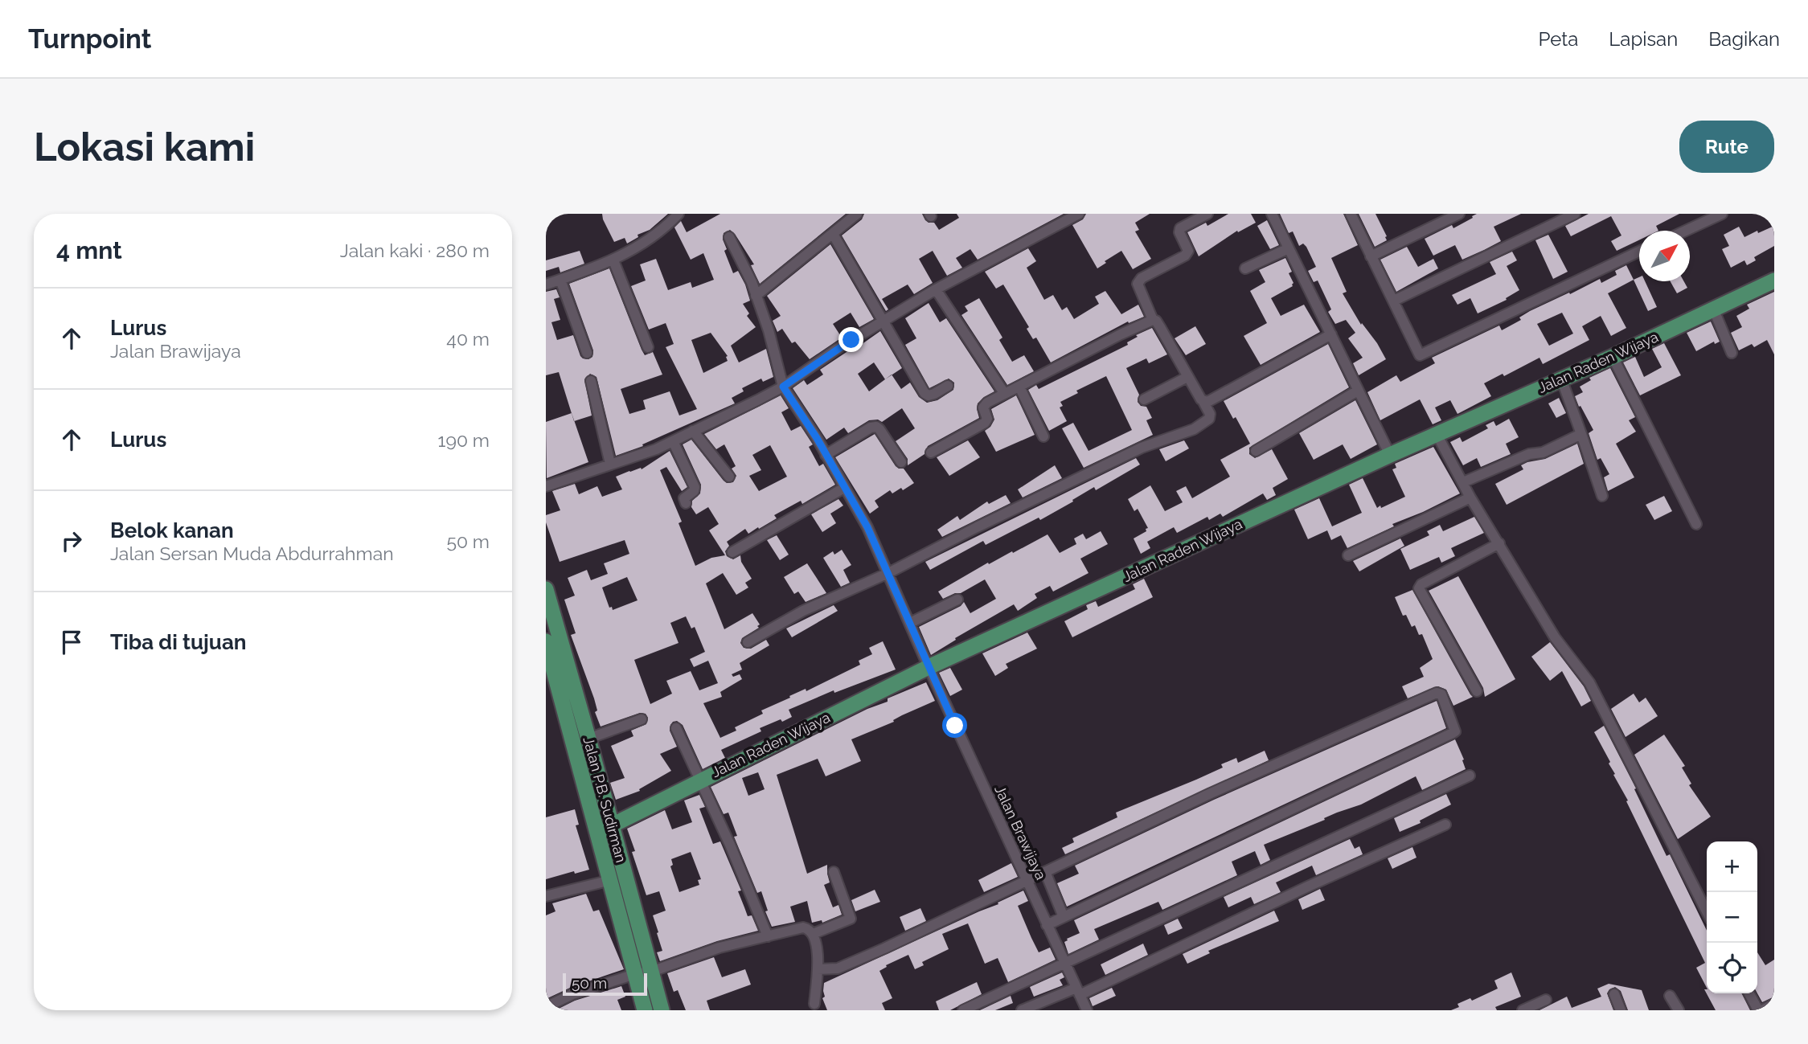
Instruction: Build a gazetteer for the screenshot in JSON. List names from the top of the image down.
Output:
{
  "streets": {
    "highway": ["Jalan Raden Wijaya", "Jalan P.B. Sudirman"],
    "street": ["Jalan Brawijaya"]
  },
  "crossings": [
    ["Jalan Raden Wijaya", "Jalan P.B. Sudirman"],
    ["Jalan Raden Wijaya", "Jalan Brawijaya"]
  ],
  "scale_bar": "50 m",
  "north": "top right",
  "page": {
    "header": "Turnpoint",
    "nav": ["Peta", "Lapisan", "Bagikan"],
    "buttons": "Rute",
    "title": "Lokasi kami",
    "heading": ["4 mnt", "Jalan kaki · 280 m"],
    "list": [
      ["Lurus", "Jalan Brawijaya", "40 m"],
      ["Lurus", "190 m"],
      ["Belok kanan", "Jalan Sersan Muda Abdurrahman", "50 m"],
      "Tiba di tujuan"
    ],
    "map_buttons": ["+", "−"],
    "scale": "50 m"
  }
}
